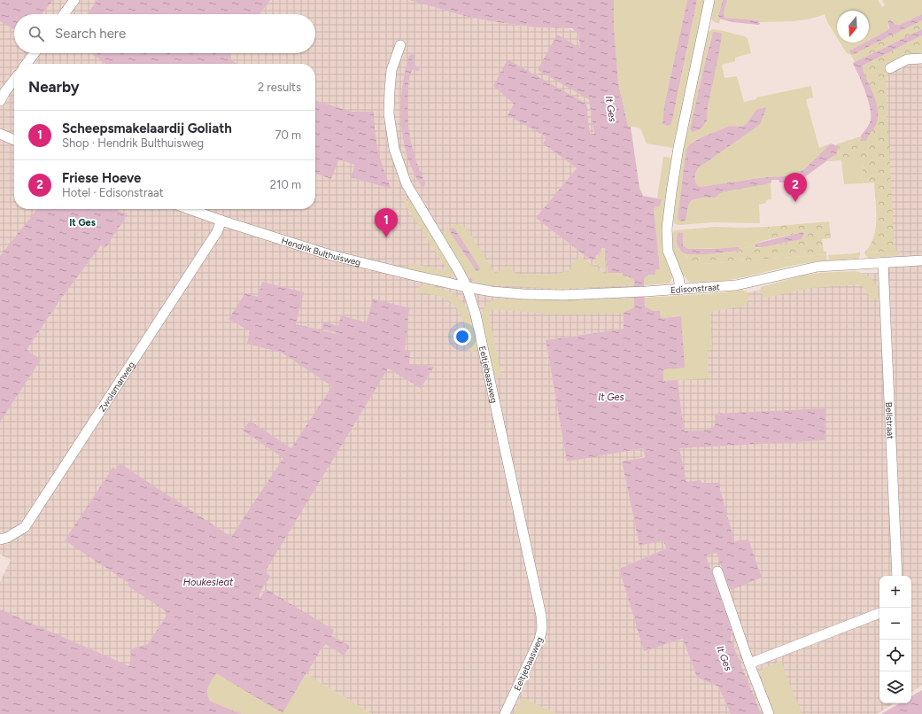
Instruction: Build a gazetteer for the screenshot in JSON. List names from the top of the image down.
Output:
{
  "streets": {
    "street": [
      "Hendrik Bulthuisweg",
      "Edisonstraat",
      "Eeltjebaasweg",
      "Zwolsmanweg",
      "Bellstraat"
    ]
  },
  "crossings": [
    ["Hendrik Bulthuisweg", "Edisonstraat"],
    ["Hendrik Bulthuisweg", "Eeltjebaasweg"],
    ["Hendrik Bulthuisweg", "Zwolsmanweg"],
    ["Edisonstraat", "Eeltjebaasweg"],
    ["Edisonstraat", "Bellstraat"]
  ],
  "districts": ["It Ges"],
  "water": ["It Ges", "Houkesleat"],
  "north": "bottom",
  "page": {
    "search": "Search here",
    "heading": ["Nearby", "2 results"],
    "list": [
      {
        "mark": "1",
        "name": "Scheepsmakelaardij Goliath",
        "note": "Shop · Hendrik Bulthuisweg",
        "value": "70 m"
      },
      {
        "mark": "2",
        "name": "Friese Hoeve",
        "note": "Hotel · Edisonstraat",
        "value": "210 m"
      }
    ],
    "pins": ["2", "1"],
    "map_buttons": ["+", "−"]
  }
}
